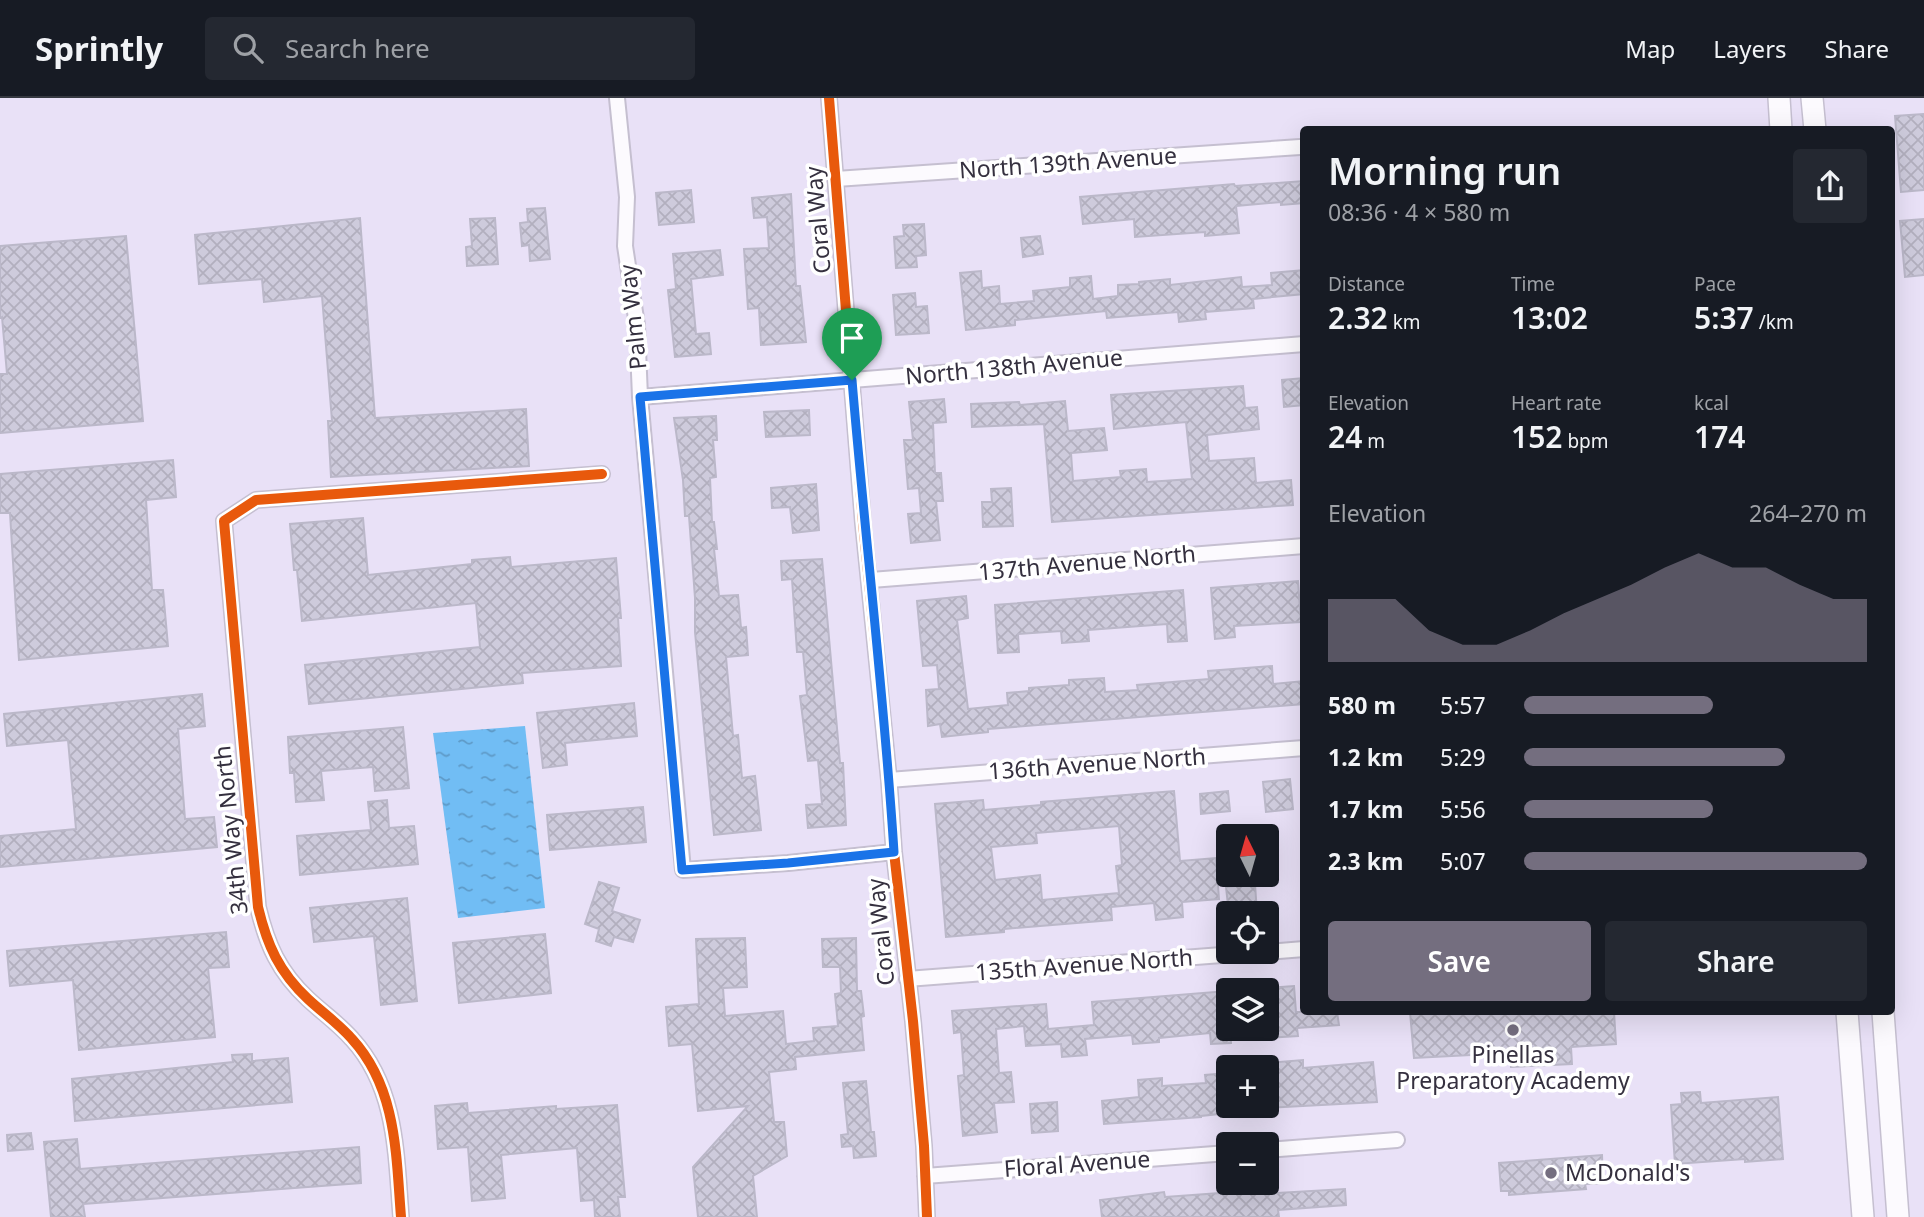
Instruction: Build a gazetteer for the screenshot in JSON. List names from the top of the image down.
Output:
{
  "streets": {
    "street": [
      "North 139th Avenue",
      "Coral Way",
      "Palm Way",
      "North 138th Avenue",
      "137th Avenue North",
      "136th Avenue North",
      "34th Way North",
      "135th Avenue North",
      "Floral Avenue"
    ]
  },
  "crossings": [
    ["North 139th Avenue", "Coral Way"],
    ["Coral Way", "Palm Way"],
    ["Coral Way", "North 138th Avenue"],
    ["Coral Way", "137th Avenue North"],
    ["Coral Way", "136th Avenue North"],
    ["Coral Way", "135th Avenue North"],
    ["Coral Way", "Floral Avenue"],
    ["Palm Way", "North 138th Avenue"]
  ],
  "places": ["Pinellas Preparatory Academy", "McDonald's"],
  "north": "top",
  "page": {
    "header": "Sprintly",
    "search": "Search here",
    "nav": ["Map", "Layers", "Share"],
    "heading": ["Morning run", "08:36 · 4 × 580 m"],
    "stats": [
      ["Distance", "2.32 km"],
      ["Time", "13:02"],
      ["Pace", "5:37 /km"],
      ["Elevation", "24 m"],
      ["Heart rate", "152 bpm"],
      ["kcal", "174"]
    ],
    "chart": ["Elevation", "264–270 m"],
    "list": [
      {
        "name": "580 m",
        "note": "5:57"
      },
      {
        "name": "1.2 km",
        "note": "5:29"
      },
      {
        "name": "1.7 km",
        "note": "5:56"
      },
      {
        "name": "2.3 km",
        "note": "5:07"
      }
    ],
    "map_buttons": ["+", "−"],
    "buttons": ["Save", "Share"]
  }
}
